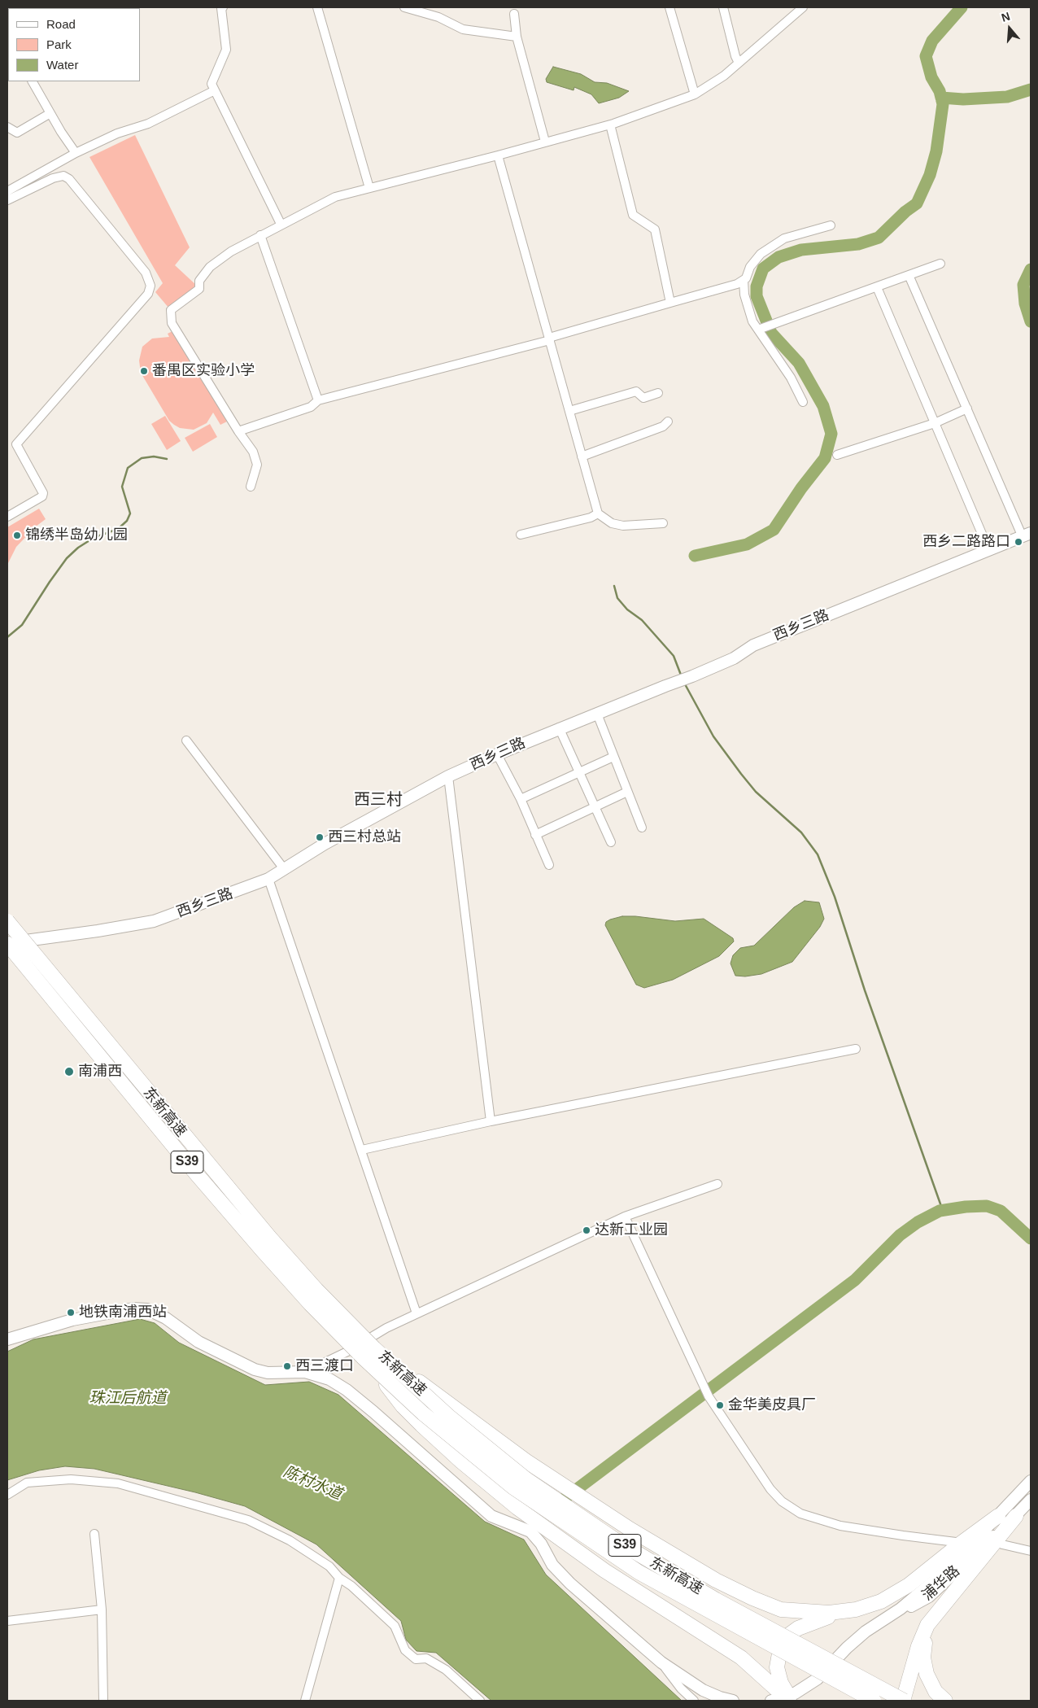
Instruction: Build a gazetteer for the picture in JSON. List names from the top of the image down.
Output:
{
  "streets": {
    "highway": ["东新高速", "S39"],
    "street": ["西乡三路", "浦华路"]
  },
  "crossings": [
    ["西乡三路", "东新高速"]
  ],
  "districts": ["西三村"],
  "water": ["珠江后航道", "陈村水道"],
  "places": [
    "番禺区实验小学",
    "锦绣半岛幼儿园",
    "西乡二路路口",
    "西三村总站",
    "南浦西",
    "达新工业园",
    "地铁南浦西站",
    "西三渡口",
    "金华美皮具厂"
  ],
  "legend": ["Road", "Park", "Water"],
  "north": "top"
}
